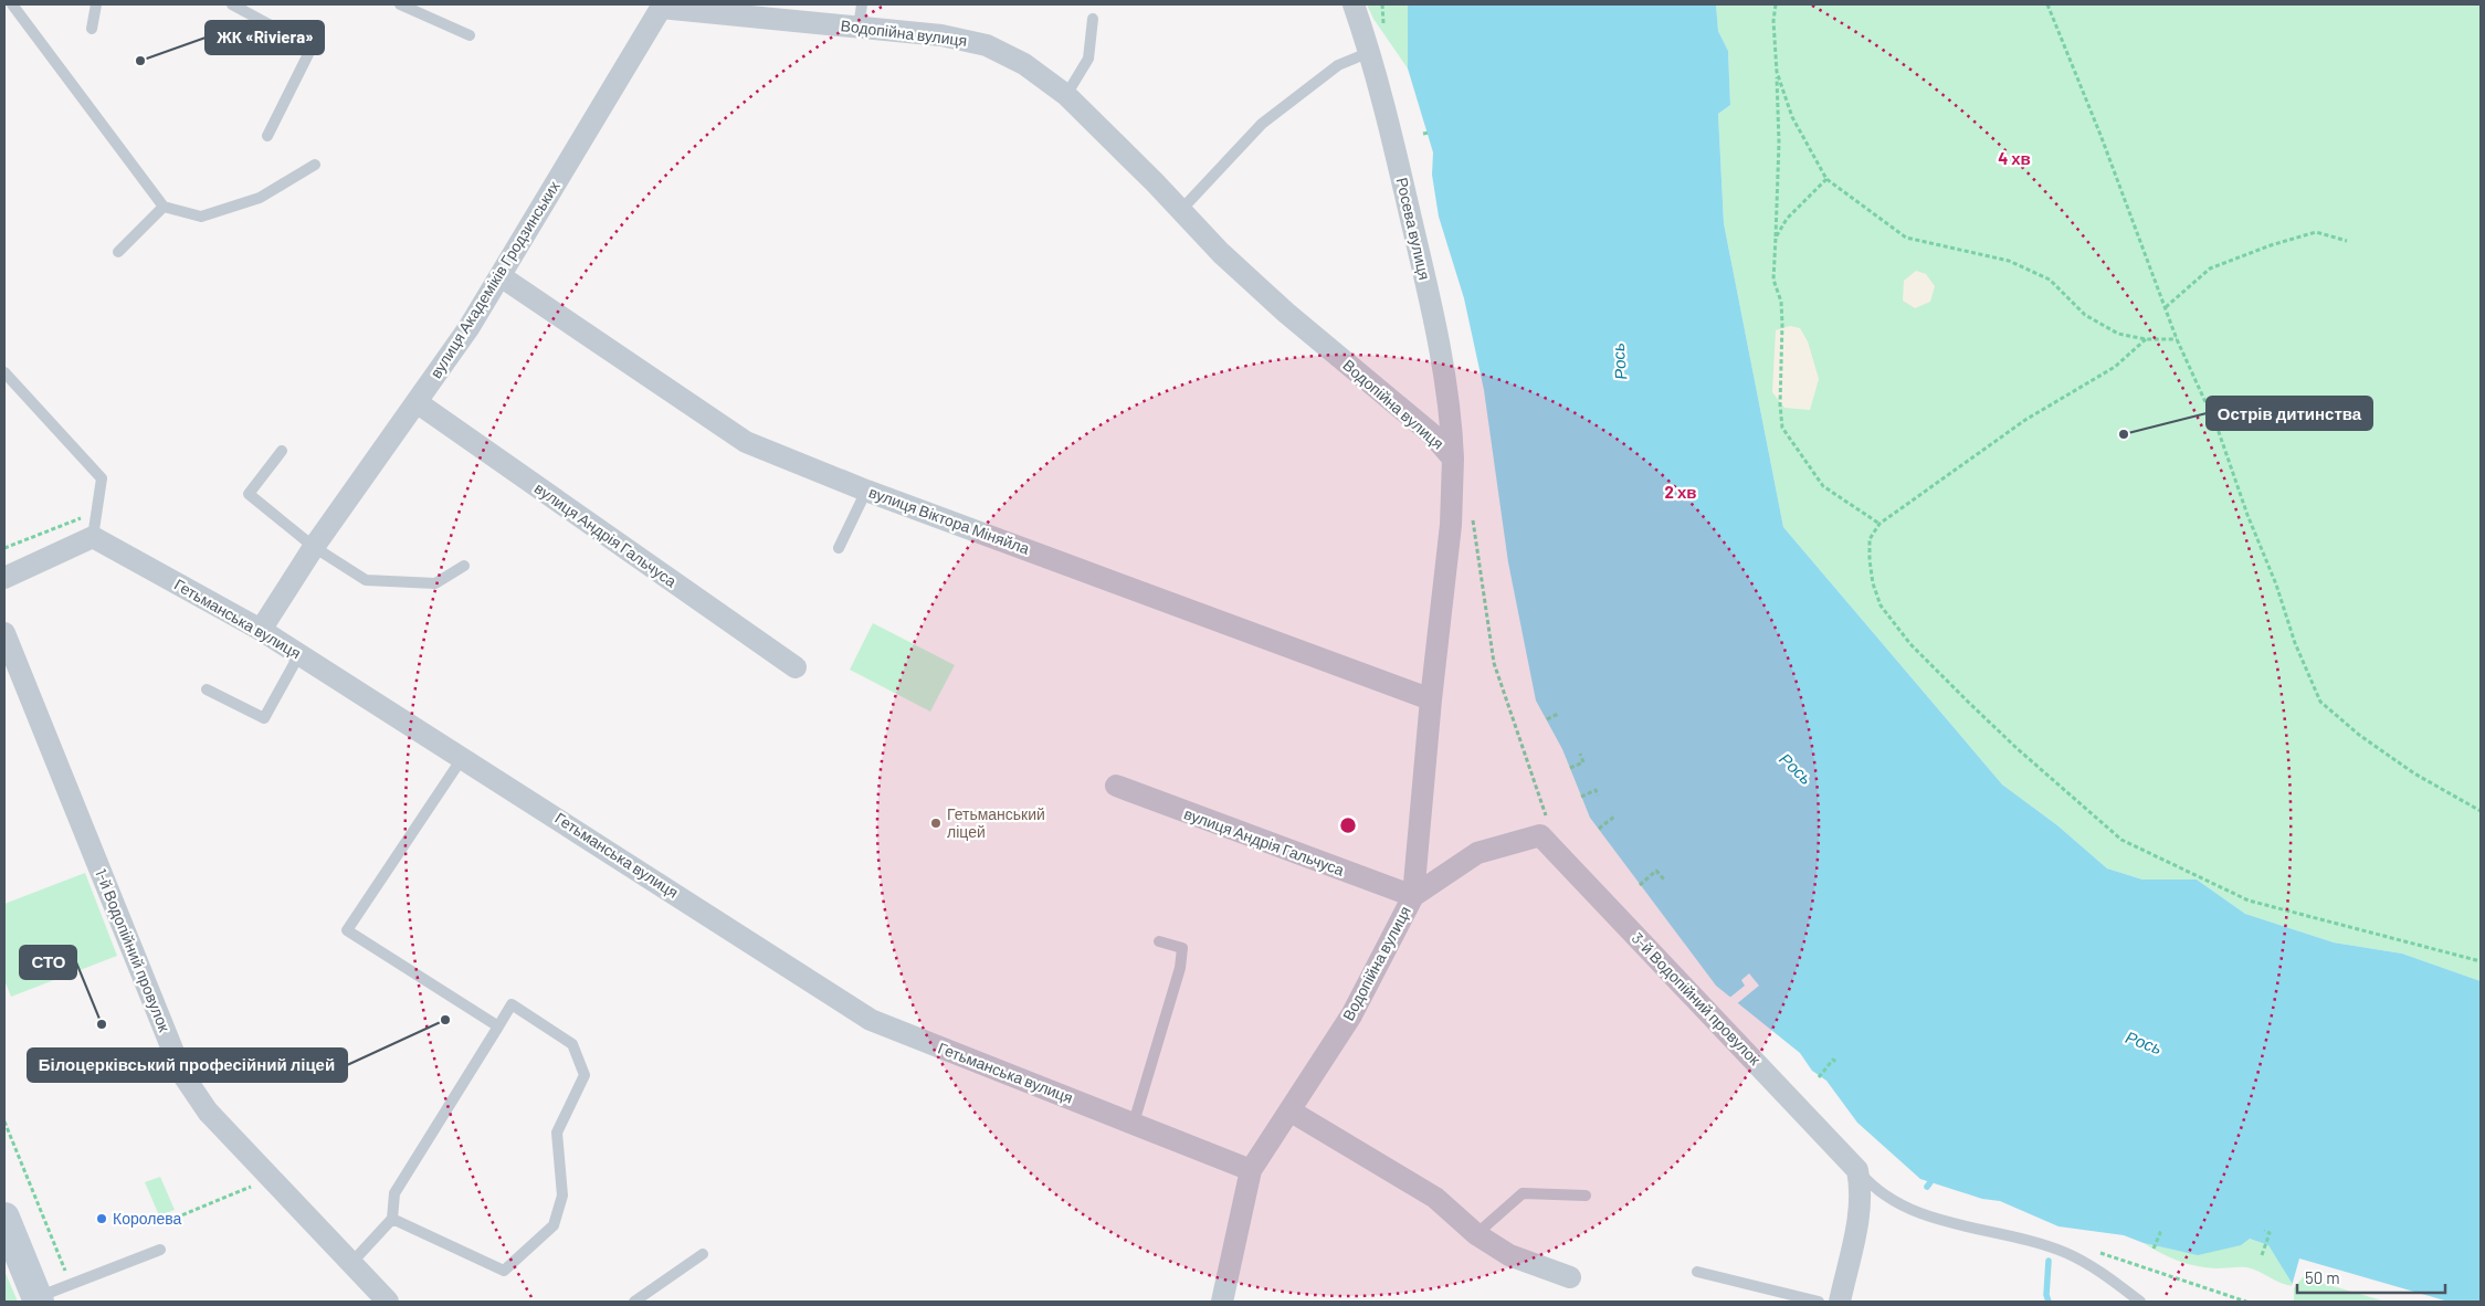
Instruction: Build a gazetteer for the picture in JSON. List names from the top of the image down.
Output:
{
  "streets": {
    "street": [
      "Водопійна вулиця",
      "Росева вулиця",
      "вулиця Академіків Гродзинських",
      "вулиця Віктора Міняйла",
      "вулиця Андрія Гальчуса",
      "Гетьманська вулиця",
      "1-й Водопійний провулок",
      "3-й Водопійний провулок"
    ]
  },
  "crossings": [
    ["Водопійна вулиця", "Росева вулиця"],
    ["Водопійна вулиця", "вулиця Академіків Гродзинських"],
    ["Водопійна вулиця", "вулиця Віктора Міняйла"],
    ["Водопійна вулиця", "вулиця Андрія Гальчуса"],
    ["Водопійна вулиця", "Гетьманська вулиця"],
    ["Водопійна вулиця", "3-й Водопійний провулок"],
    ["вулиця Академіків Гродзинських", "вулиця Віктора Міняйла"],
    ["вулиця Академіків Гродзинських", "вулиця Андрія Гальчуса"],
    ["вулиця Академіків Гродзинських", "Гетьманська вулиця"],
    ["вулиця Андрія Гальчуса", "3-й Водопійний провулок"]
  ],
  "water": ["Рось"],
  "places": [
    "ЖК «Riviera»",
    "Острів дитинства",
    "Гетьманський ліцей",
    "Білоцерківський професійний ліцей",
    "СТО",
    "Королева"
  ],
  "scale_bar": "50 m",
  "rings": ["4 хв", "2 хв"]
}
